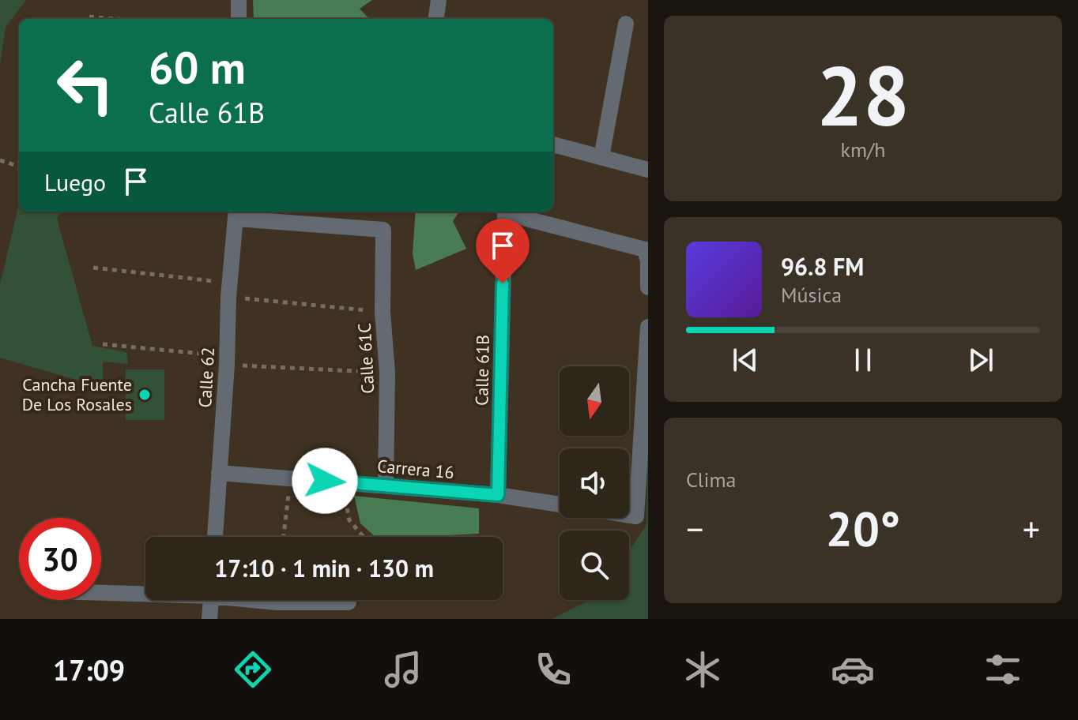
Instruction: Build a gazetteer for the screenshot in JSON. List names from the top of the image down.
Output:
{
  "streets": {
    "street": [
      "Calle 61C",
      "Calle 61B",
      "Calle 62",
      "Carrera 16"
    ]
  },
  "crossings": [
    ["Calle 61C", "Calle 62"],
    ["Calle 61C", "Carrera 16"],
    ["Calle 61B", "Carrera 16"],
    ["Calle 62", "Carrera 16"]
  ],
  "places": ["Cancha Fuente De Los Rosales"],
  "north": "bottom",
  "page": {
    "tile": [
      ["28", "km/h"],
      "Clima"
    ],
    "turn": ["60 m", "Calle 61B"],
    "then": "Luego",
    "song": ["96.8 FM", "Música"],
    "heat": ["−", "20°", "+"],
    "limit": "30",
    "trip": "17:10 · 1 min · 130 m",
    "tabs": "17:09"
  }
}
